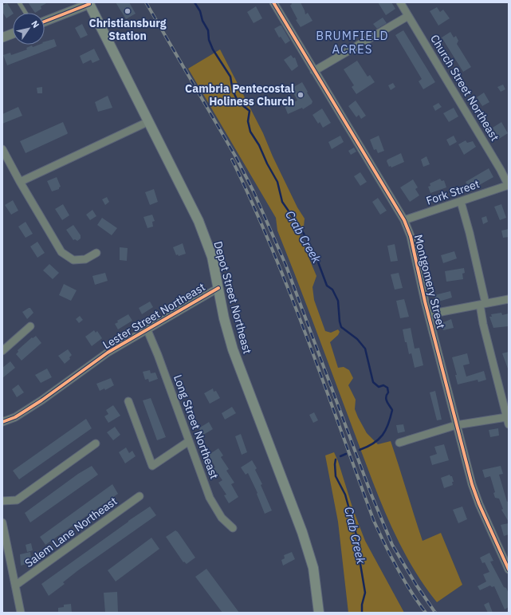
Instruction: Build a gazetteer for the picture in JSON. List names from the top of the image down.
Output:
{
  "streets": {
    "main road": ["Depot Street Northeast"],
    "street": [
      "Church Street Northeast",
      "Fork Street",
      "Montgomery Street",
      "Lester Street Northeast",
      "Long Street Northeast",
      "Salem Lane Northeast"
    ]
  },
  "crossings": [
    ["Church Street Northeast", "Fork Street"],
    ["Fork Street", "Montgomery Street"],
    ["Depot Street Northeast", "Lester Street Northeast"],
    ["Lester Street Northeast", "Long Street Northeast"]
  ],
  "districts": ["BRUMFIELD ACRES"],
  "water": ["Crab Creek"],
  "places": ["Christiansburg Station", "Cambria Pentecostal Holiness Church"],
  "north": "top right"
}
